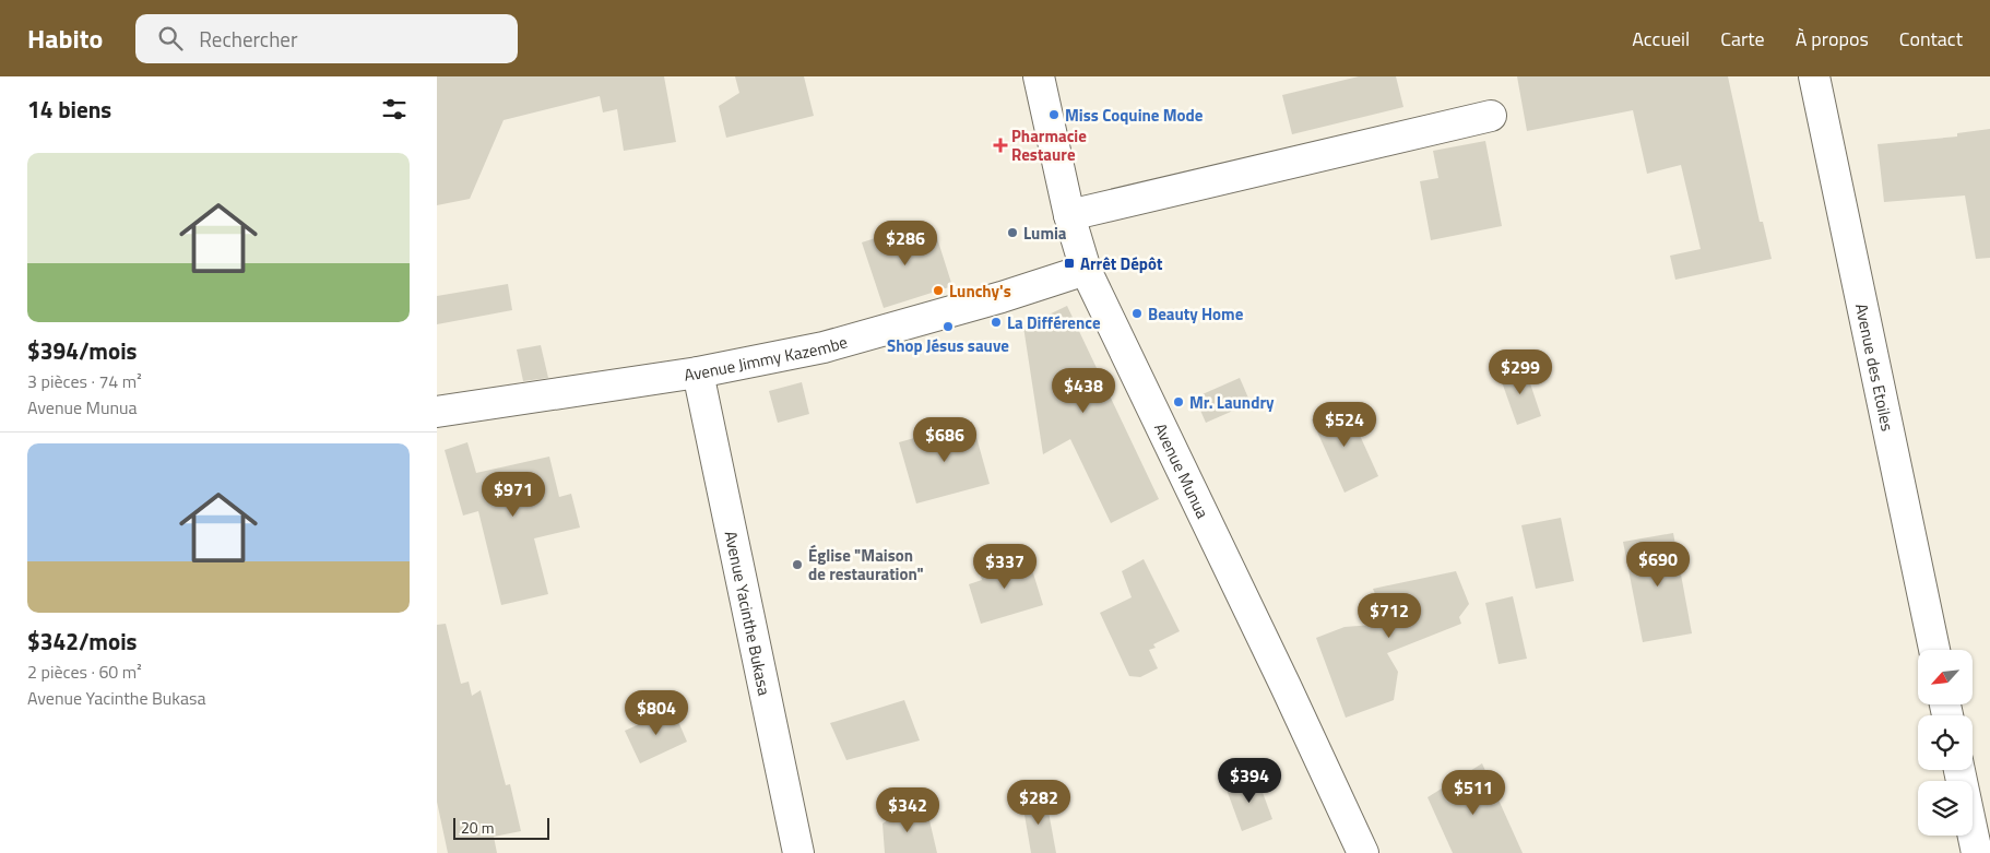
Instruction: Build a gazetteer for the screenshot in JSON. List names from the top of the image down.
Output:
{
  "streets": {
    "street": [
      "Avenue Jimmy Kazembe",
      "Avenue des Etoiles",
      "Avenue Munua",
      "Avenue Yacinthe Bukasa"
    ]
  },
  "crossings": [
    ["Avenue Jimmy Kazembe", "Avenue Munua"],
    ["Avenue Jimmy Kazembe", "Avenue Yacinthe Bukasa"]
  ],
  "places": {
    "other": [
      "Miss Coquine Mode",
      "Lumia",
      "Lunchy's",
      "Beauty Home",
      "La Différence",
      "Shop Jésus sauve",
      "Mr. Laundry",
      "Église \"Maison de restauration\""
    ],
    "health": ["Pharmacie Restaure"],
    "transit": ["Arrêt Dépôt"]
  },
  "scale_bar": "20 m",
  "north": "bottom left",
  "page": {
    "header": "Habito",
    "search": "Rechercher",
    "nav": [
      "Accueil",
      "Carte",
      "À propos",
      "Contact"
    ],
    "heading": "14 biens",
    "list": [
      {
        "name": "$394/mois",
        "note": "3 pièces · 74 m² · Avenue Munua"
      },
      {
        "name": "$342/mois",
        "note": "2 pièces · 60 m² · Avenue Yacinthe Bukasa"
      }
    ],
    "price": [
      "$286",
      "$299",
      "$438",
      "$524",
      "$686",
      "$971",
      "$690",
      "$337",
      "$712",
      "$804",
      "$394",
      "$511",
      "$282",
      "$342"
    ],
    "scale": "20 m"
  }
}
